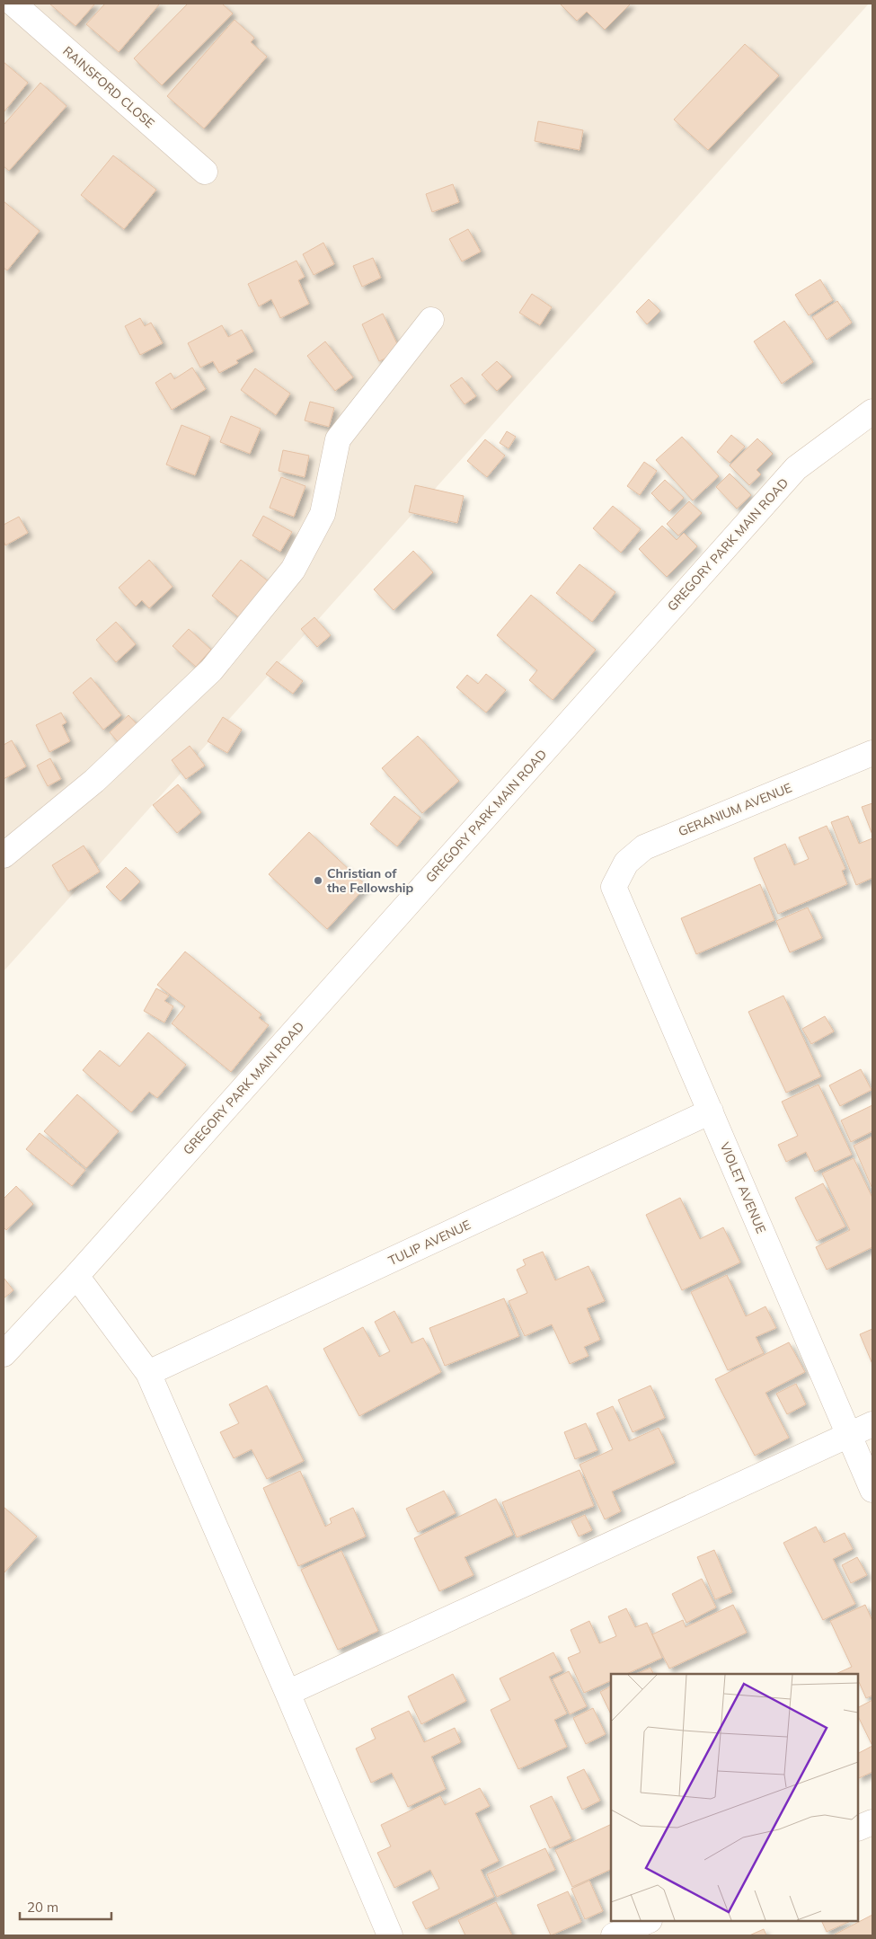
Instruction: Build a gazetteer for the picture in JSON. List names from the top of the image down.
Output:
{
  "streets": {
    "street": [
      "RAINSFORD CLOSE",
      "GREGORY PARK MAIN ROAD",
      "GERANIUM AVENUE",
      "VIOLET AVENUE",
      "TULIP AVENUE"
    ]
  },
  "crossings": [
    ["GERANIUM AVENUE", "VIOLET AVENUE"],
    ["VIOLET AVENUE", "TULIP AVENUE"]
  ],
  "places": ["Christian of the Fellowship"],
  "scale_bar": "20 m"
}
